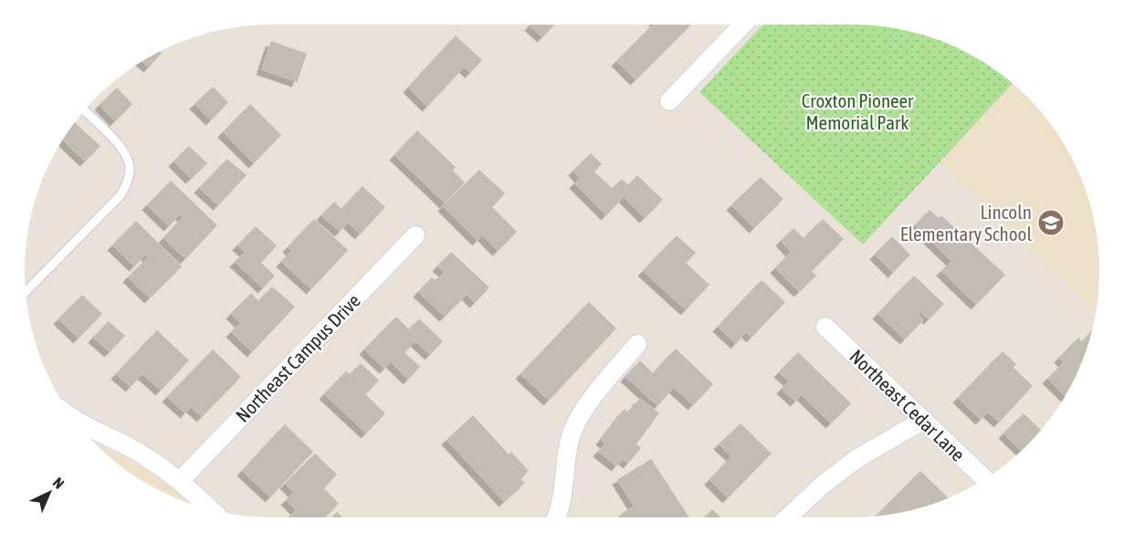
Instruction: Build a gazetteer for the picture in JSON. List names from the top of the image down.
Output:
{
  "streets": {
    "street": ["Northeast Campus Drive", "Northeast Cedar Lane"]
  },
  "parks": ["Croxton Pioneer Memorial Park"],
  "places": {
    "school or university": ["Lincoln Elementary School"]
  },
  "north": "top right"
}
